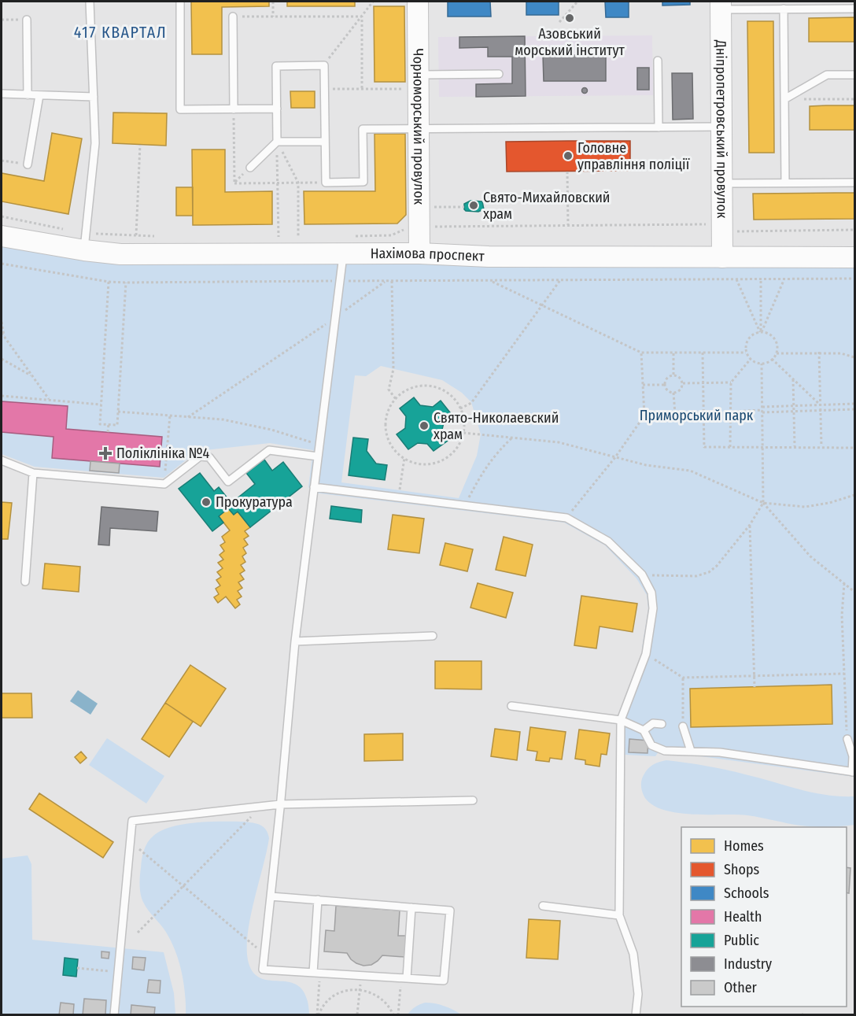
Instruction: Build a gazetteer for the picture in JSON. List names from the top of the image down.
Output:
{
  "streets": {
    "main road": ["Чорноморський провулок", "Дніпропетровський провулок", "Нахімова проспект"]
  },
  "crossings": [
    ["Чорноморський провулок", "Нахімова проспект"],
    ["Дніпропетровський провулок", "Нахімова проспект"]
  ],
  "districts": ["417 КВАРТАЛ"],
  "parks": ["Приморський парк"],
  "places": {
    "other": [
      "Азовський морський інститут",
      "Головне управління поліції",
      "Свято-Михайловский храм",
      "Свято-Николаевский храм",
      "Прокуратура"
    ],
    "health": ["Поліклініка №4"]
  },
  "legend": [
    "Homes",
    "Shops",
    "Schools",
    "Health",
    "Public",
    "Industry",
    "Other"
  ]
}
